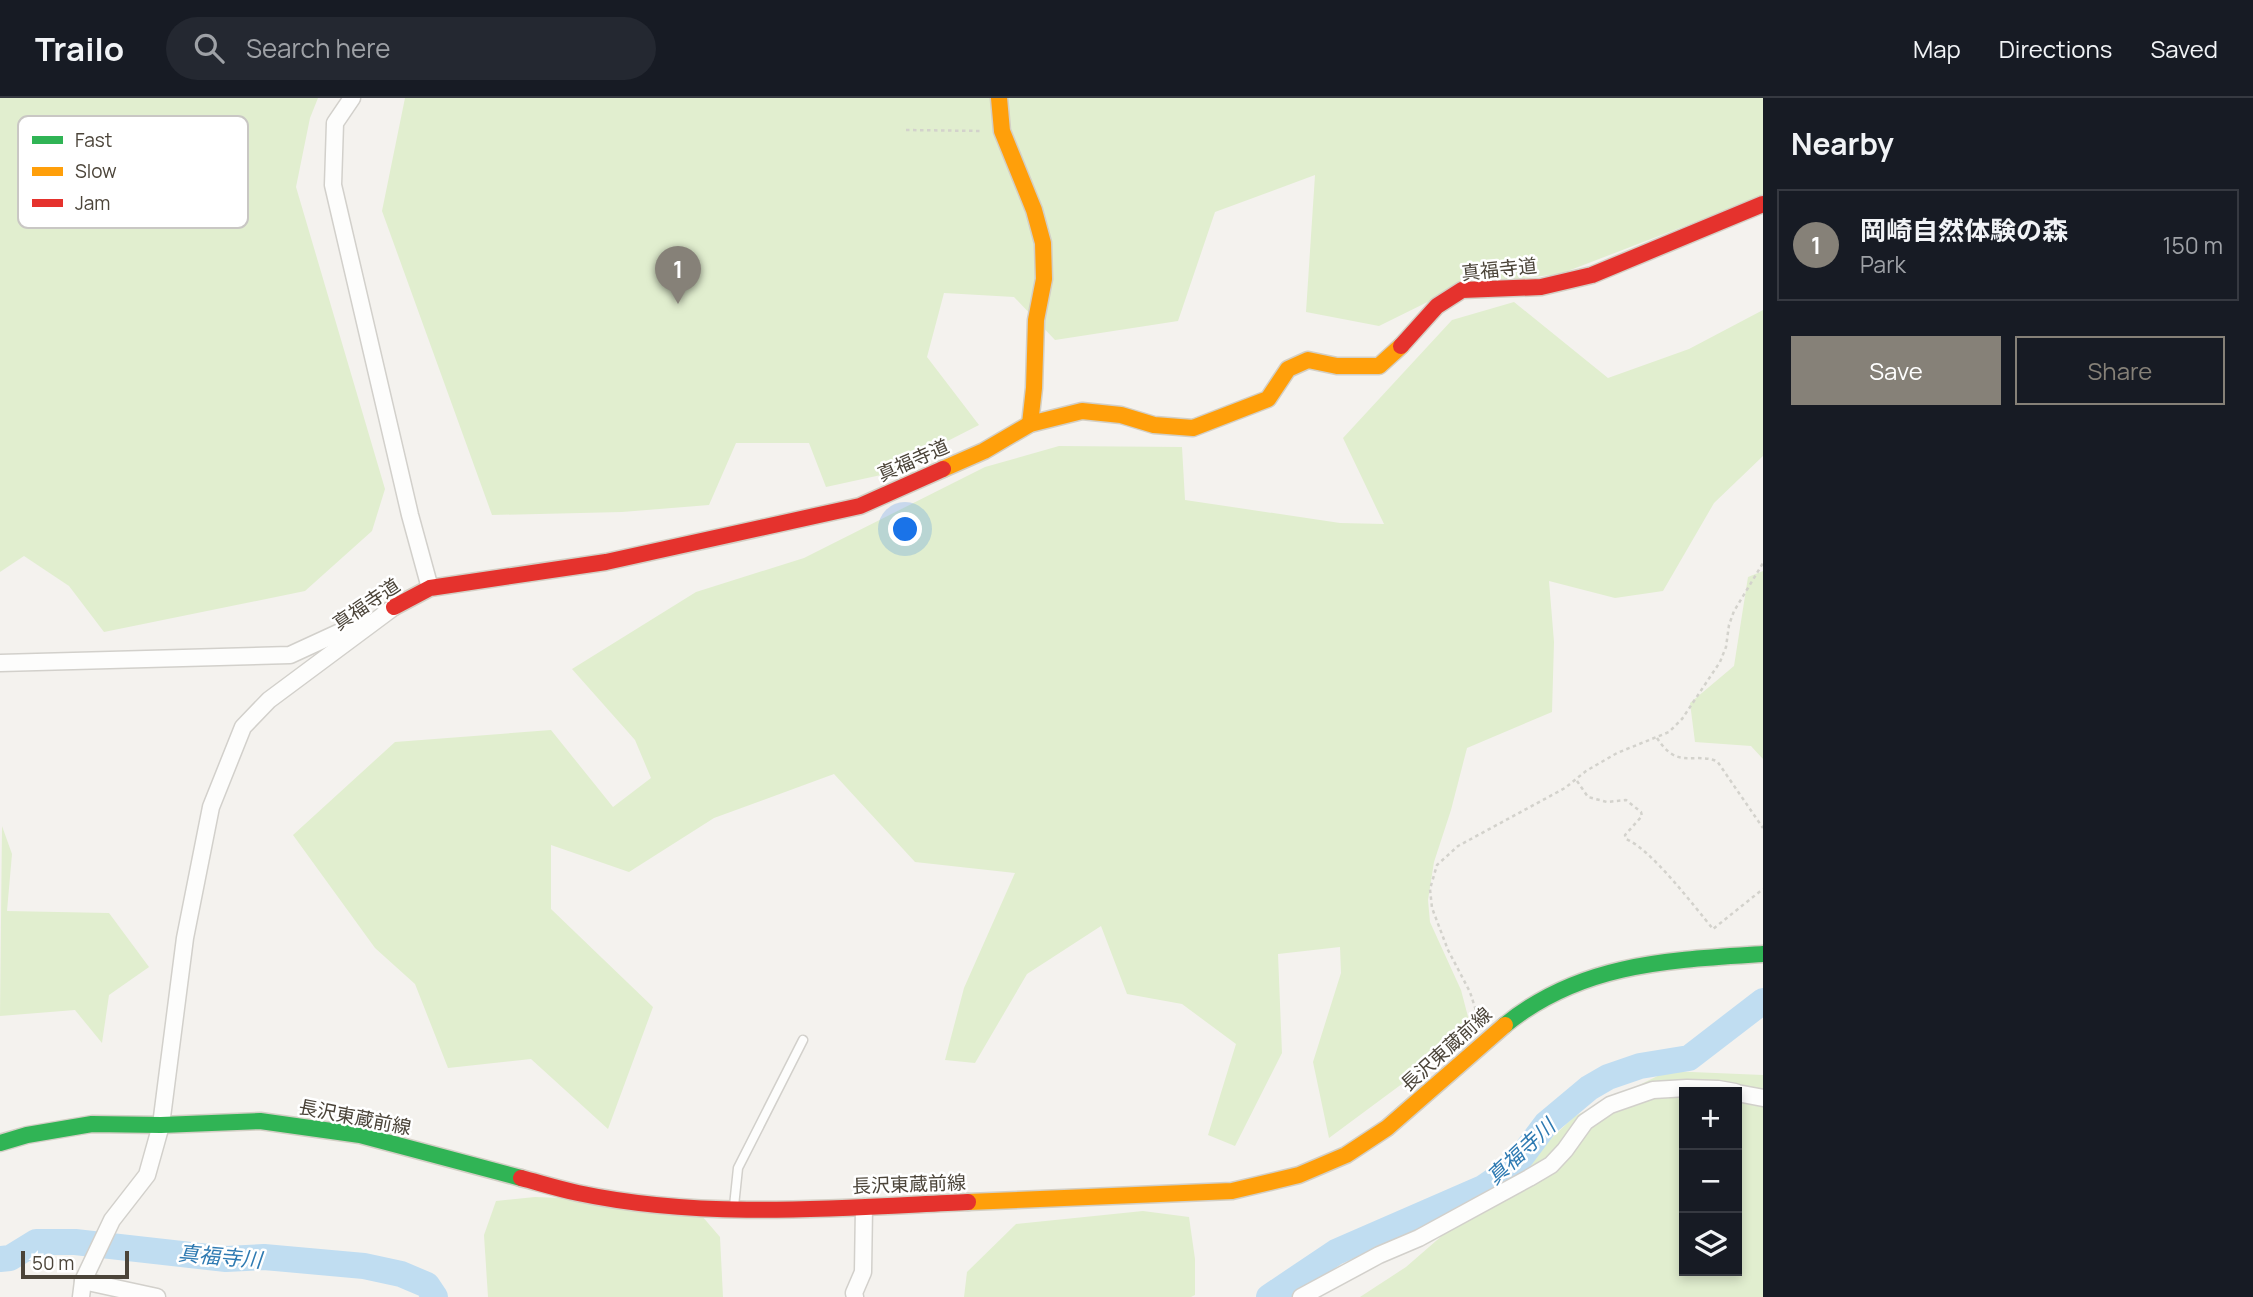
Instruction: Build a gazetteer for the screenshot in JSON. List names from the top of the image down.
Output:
{
  "streets": {
    "main road": ["真福寺道", "長沢東蔵前線"]
  },
  "crossings": [
    ["真福寺道", "長沢東蔵前線"]
  ],
  "water": ["真福寺川"],
  "legend": ["Fast", "Slow", "Jam"],
  "scale_bar": "50 m",
  "page": {
    "header": "Trailo",
    "search": "Search here",
    "nav": ["Map", "Directions", "Saved"],
    "heading": "Nearby",
    "list": [
      {
        "mark": "1",
        "name": "岡崎自然体験の森",
        "note": "Park",
        "value": "150 m"
      }
    ],
    "pins": "1",
    "buttons": ["Save", "Share"],
    "map_buttons": ["+", "−"],
    "scale": "50 m"
  }
}
